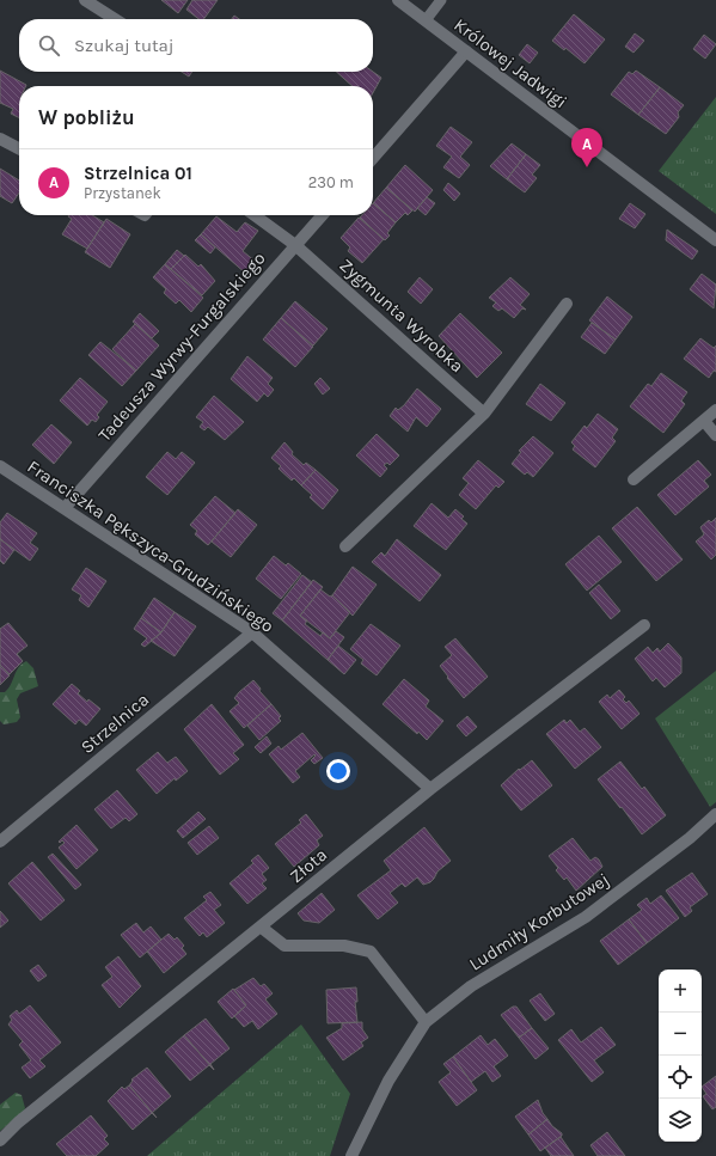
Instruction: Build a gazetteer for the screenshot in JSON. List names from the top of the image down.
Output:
{
  "streets": {
    "street": [
      "Królowej Jadwigi",
      "Zygmunta Wyrobka",
      "Tadeusza Wyrwy-Furgalskiego",
      "Franciszka Pększyca-Grudzińskiego",
      "Strzelnica",
      "Złota",
      "Ludmiły Korbutowej"
    ]
  },
  "crossings": [
    ["Zygmunta Wyrobka", "Tadeusza Wyrwy-Furgalskiego"],
    ["Tadeusza Wyrwy-Furgalskiego", "Franciszka Pększyca-Grudzińskiego"],
    ["Franciszka Pększyca-Grudzińskiego", "Strzelnica"],
    ["Franciszka Pększyca-Grudzińskiego", "Złota"]
  ],
  "page": {
    "search": "Szukaj tutaj",
    "heading": "W pobliżu",
    "pins": "A",
    "list": [
      {
        "mark": "A",
        "name": "Strzelnica 01",
        "note": "Przystanek",
        "value": "230 m"
      }
    ],
    "map_buttons": ["+", "−"]
  }
}
